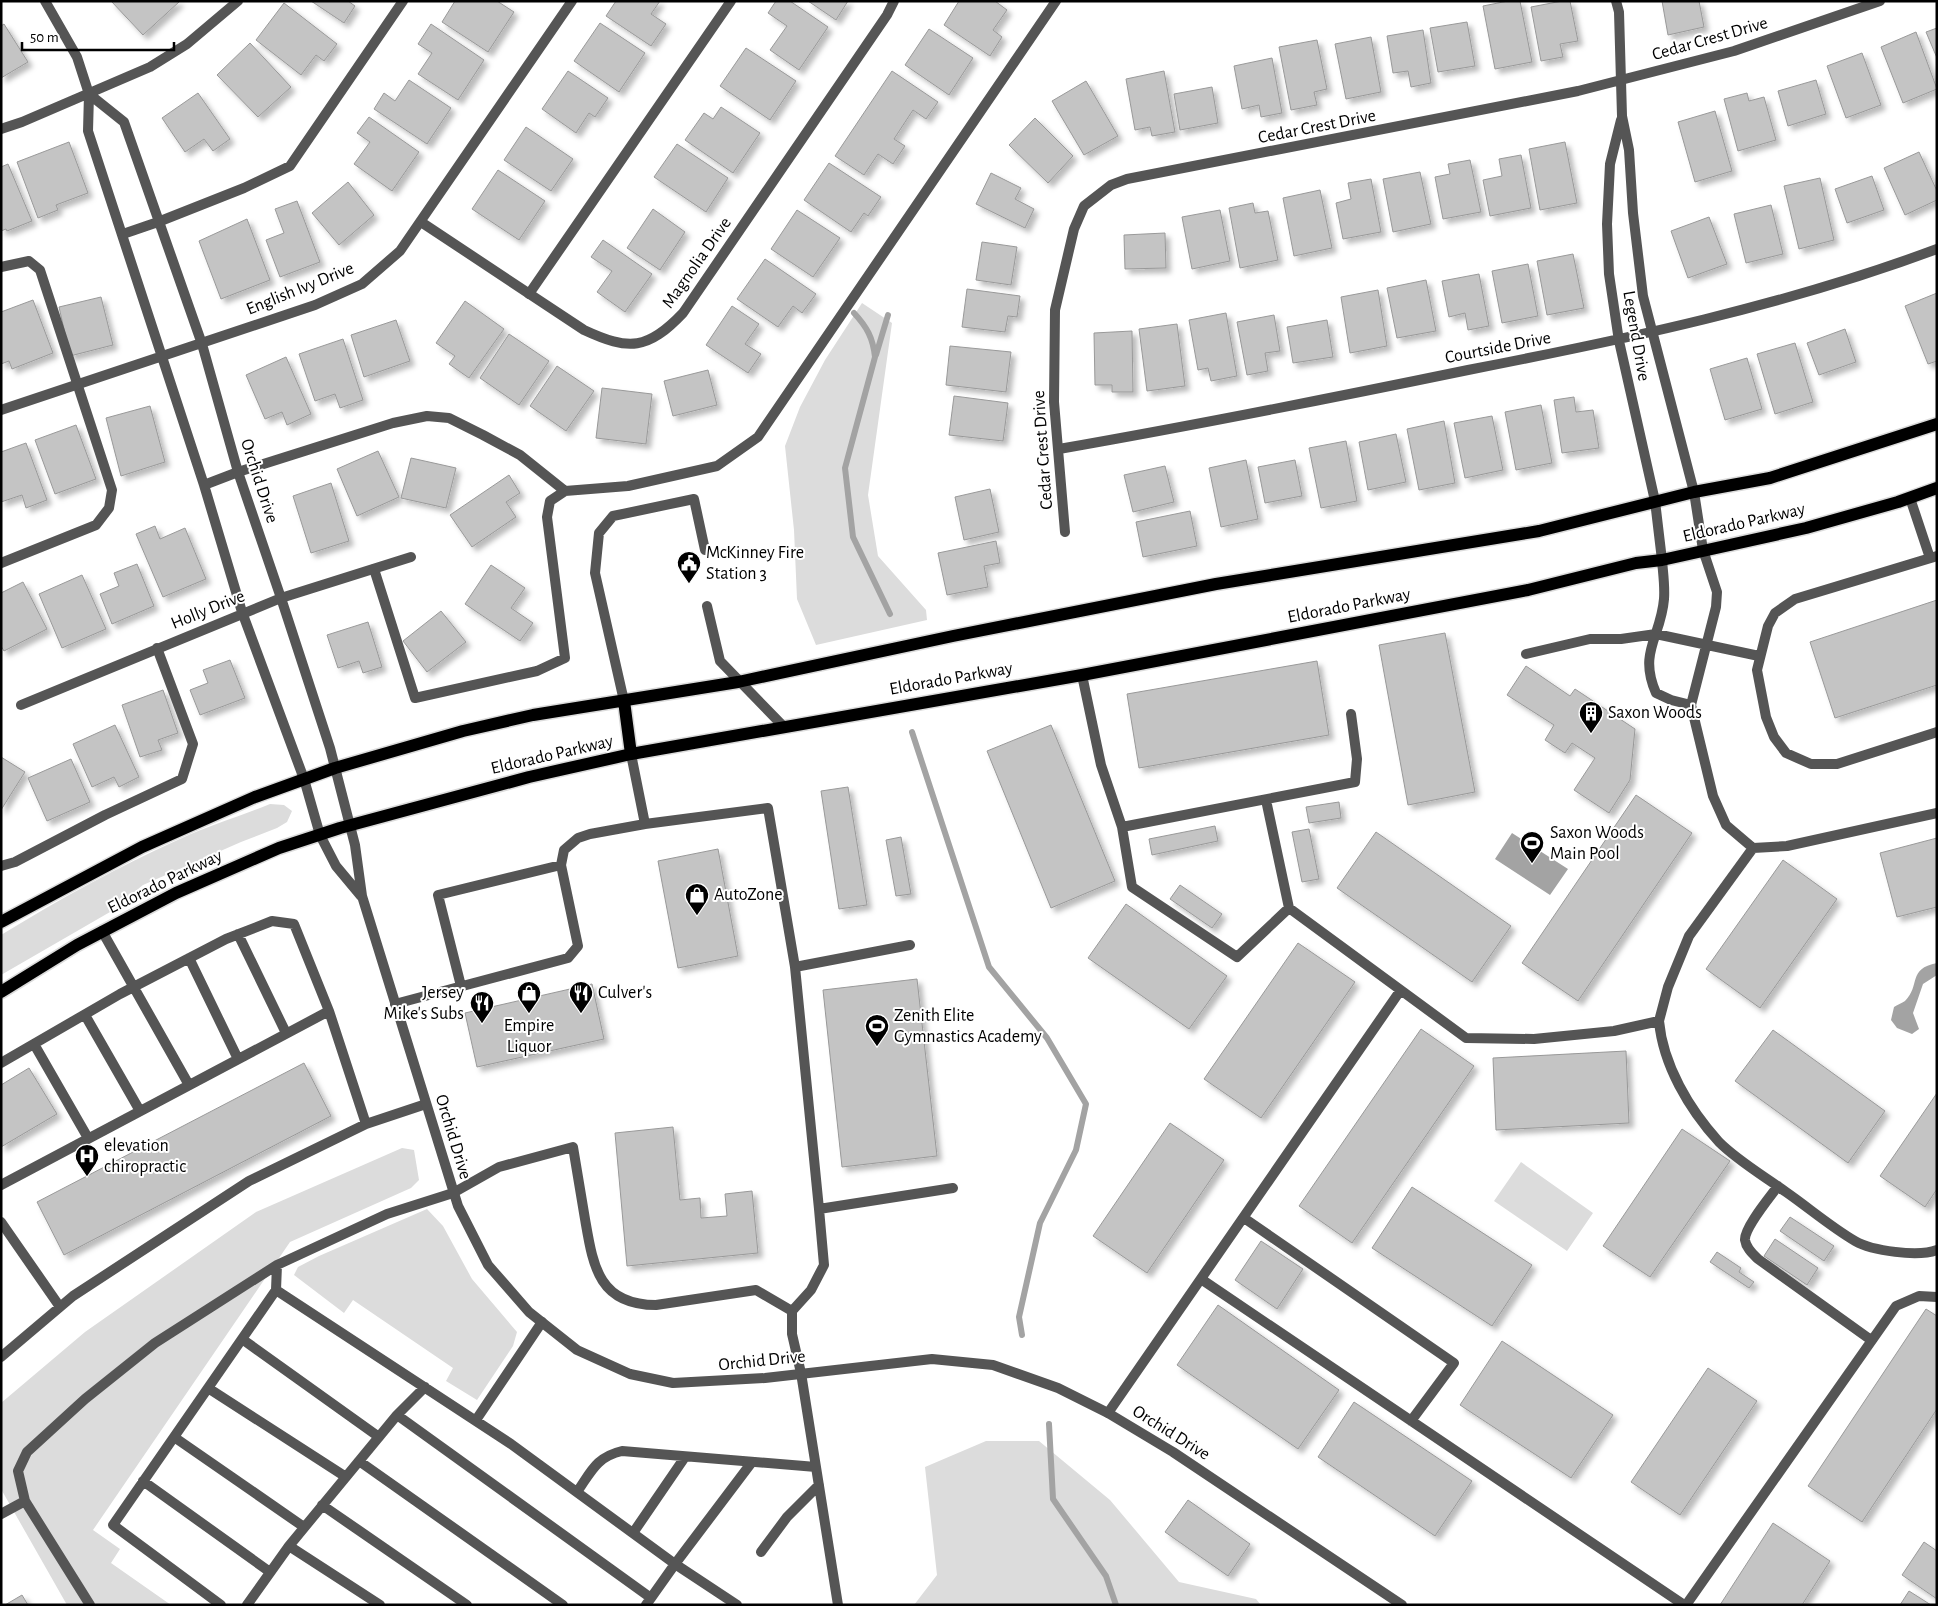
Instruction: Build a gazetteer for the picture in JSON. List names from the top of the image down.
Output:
{
  "streets": {
    "main road": ["Eldorado Parkway"],
    "street": [
      "Cedar Crest Drive",
      "Magnolia Drive",
      "English Ivy Drive",
      "Legend Drive",
      "Courtside Drive",
      "Orchid Drive",
      "Holly Drive"
    ]
  },
  "crossings": [
    ["Cedar Crest Drive", "Legend Drive"],
    ["Cedar Crest Drive", "Courtside Drive"],
    ["Magnolia Drive", "English Ivy Drive"],
    ["English Ivy Drive", "Orchid Drive"],
    ["Legend Drive", "Courtside Drive"],
    ["Legend Drive", "Eldorado Parkway"],
    ["Orchid Drive", "Eldorado Parkway"],
    ["Orchid Drive", "Holly Drive"]
  ],
  "places": {
    "public building": ["McKinney Fire Station 3"],
    "building": ["Saxon Woods"],
    "sports": ["Saxon Woods Main Pool", "Zenith Elite Gymnastics Academy"],
    "shop": ["AutoZone", "Empire Liquor"],
    "restaurant": ["Culver's", "Jersey Mike's Subs"],
    "hospital": ["elevation chiropractic"]
  },
  "scale_bar": "50 m"
}
